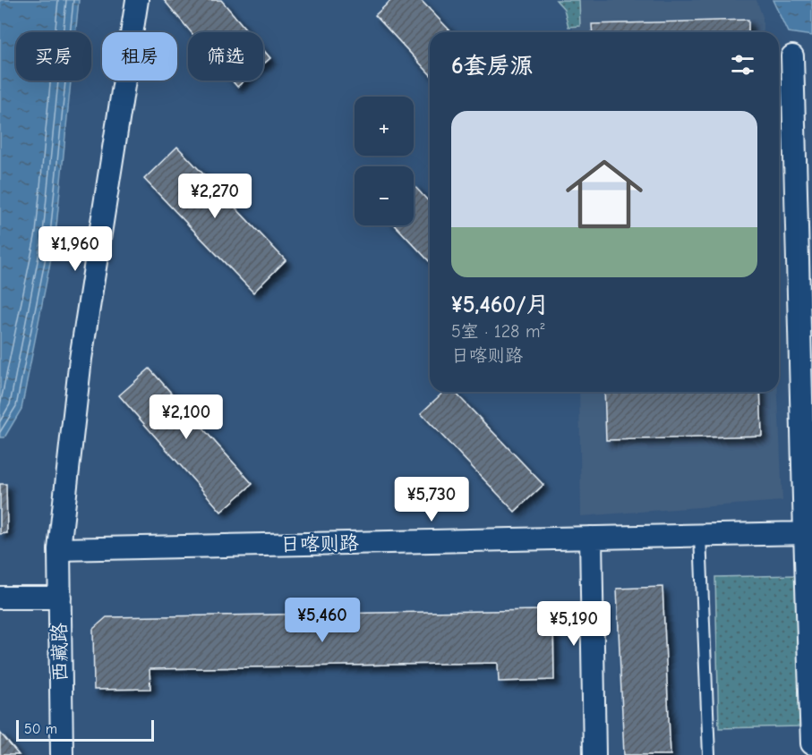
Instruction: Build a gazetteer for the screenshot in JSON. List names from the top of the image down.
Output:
{
  "streets": {
    "street": ["日喀则路", "西藏路"]
  },
  "crossings": [
    ["日喀则路", "西藏路"]
  ],
  "scale_bar": "50 m",
  "page": {
    "chip": ["买房", "租房", "筛选"],
    "heading": "6套房源",
    "map_buttons": ["+", "−"],
    "list": [
      {
        "name": "¥5,460/月",
        "note": "5室 · 128 m² · 日喀则路"
      }
    ],
    "price": [
      "¥2,270",
      "¥1,960",
      "¥2,100",
      "¥5,730",
      "¥5,460",
      "¥5,190"
    ],
    "scale": "50 m"
  }
}
